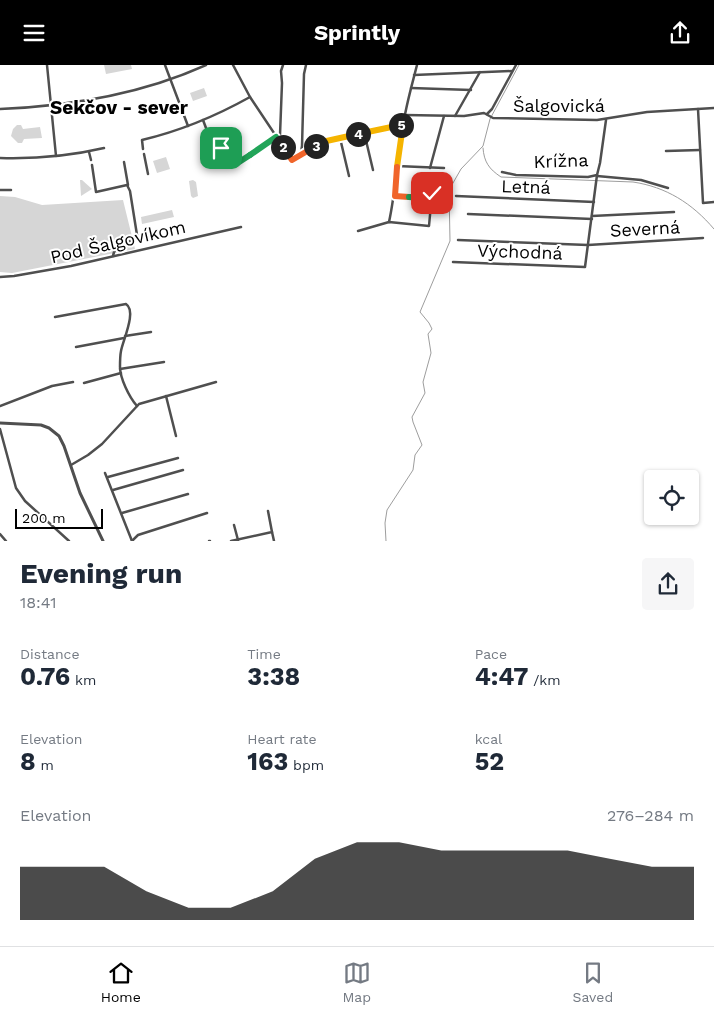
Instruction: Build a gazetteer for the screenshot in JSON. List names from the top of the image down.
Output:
{
  "streets": {
    "street": [
      "Šalgovická",
      "Krížna",
      "Letná",
      "Severná",
      "Pod Šalgovíkom",
      "Východná"
    ]
  },
  "crossings": [
    ["Šalgovická", "Krížna"],
    ["Severná", "Východná"]
  ],
  "districts": ["Sekčov - sever"],
  "scale_bar": "200 m",
  "page": {
    "header": "Sprintly",
    "pins": [
      "5",
      "4",
      "3",
      "2"
    ],
    "scale": "200 m",
    "heading": ["Evening run", "18:41"],
    "stats": [
      ["Distance", "0.76 km"],
      ["Time", "3:38"],
      ["Pace", "4:47 /km"],
      ["Elevation", "8 m"],
      ["Heart rate", "163 bpm"],
      ["kcal", "52"]
    ],
    "chart": ["Elevation", "276–284 m"],
    "tabs": ["Home", "Map", "Saved"]
  }
}
